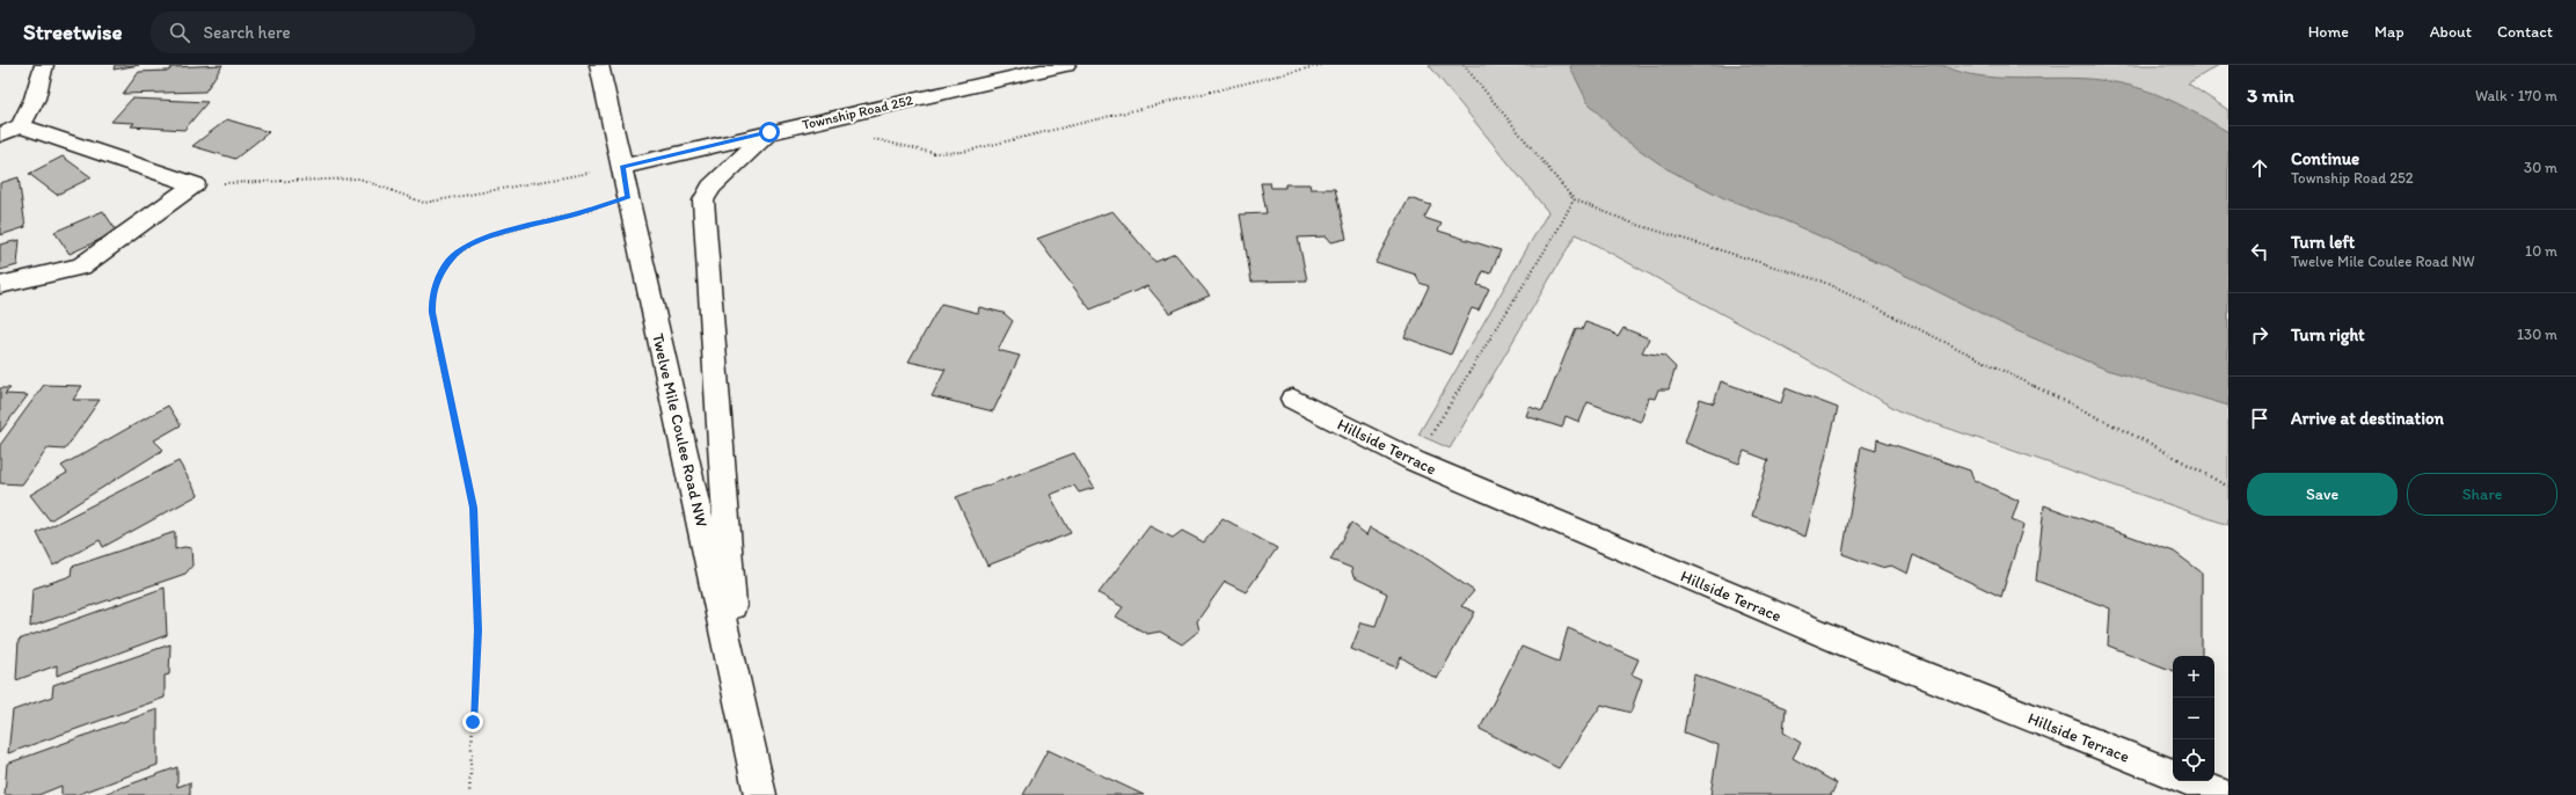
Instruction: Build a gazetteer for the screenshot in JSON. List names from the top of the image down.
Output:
{
  "streets": {
    "street": ["Township Road 252", "Twelve Mile Coulee Road NW", "Hillside Terrace"]
  },
  "crossings": [
    ["Township Road 252", "Twelve Mile Coulee Road NW"]
  ],
  "page": {
    "header": "Streetwise",
    "search": "Search here",
    "nav": [
      "Home",
      "Map",
      "About",
      "Contact"
    ],
    "heading": ["3 min", "Walk · 170 m"],
    "list": [
      ["Continue", "Township Road 252", "30 m"],
      ["Turn left", "Twelve Mile Coulee Road NW", "10 m"],
      ["Turn right", "130 m"],
      "Arrive at destination"
    ],
    "buttons": ["Save", "Share"],
    "map_buttons": ["+", "−"]
  }
}
